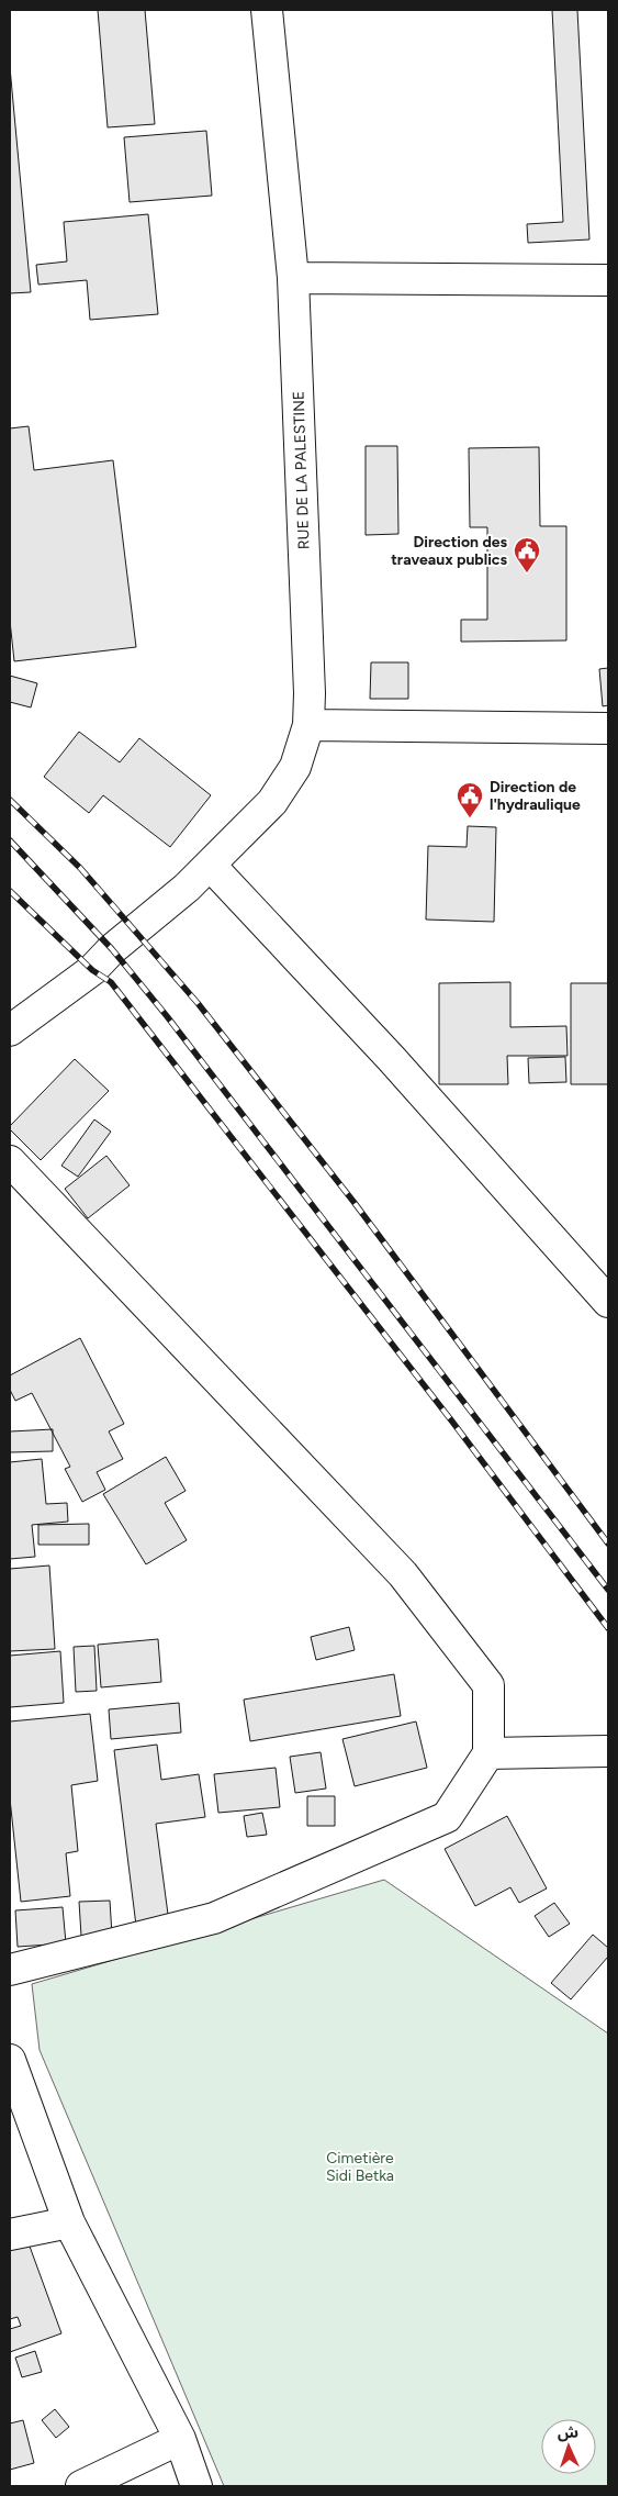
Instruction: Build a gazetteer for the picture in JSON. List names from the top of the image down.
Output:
{
  "streets": {
    "street": ["RUE DE LA PALESTINE"]
  },
  "parks": ["Cimetière Sidi Betka"],
  "places": {
    "public building": ["Direction des traveaux publics", "Direction de l'hydraulique"]
  },
  "north": "top"
}
